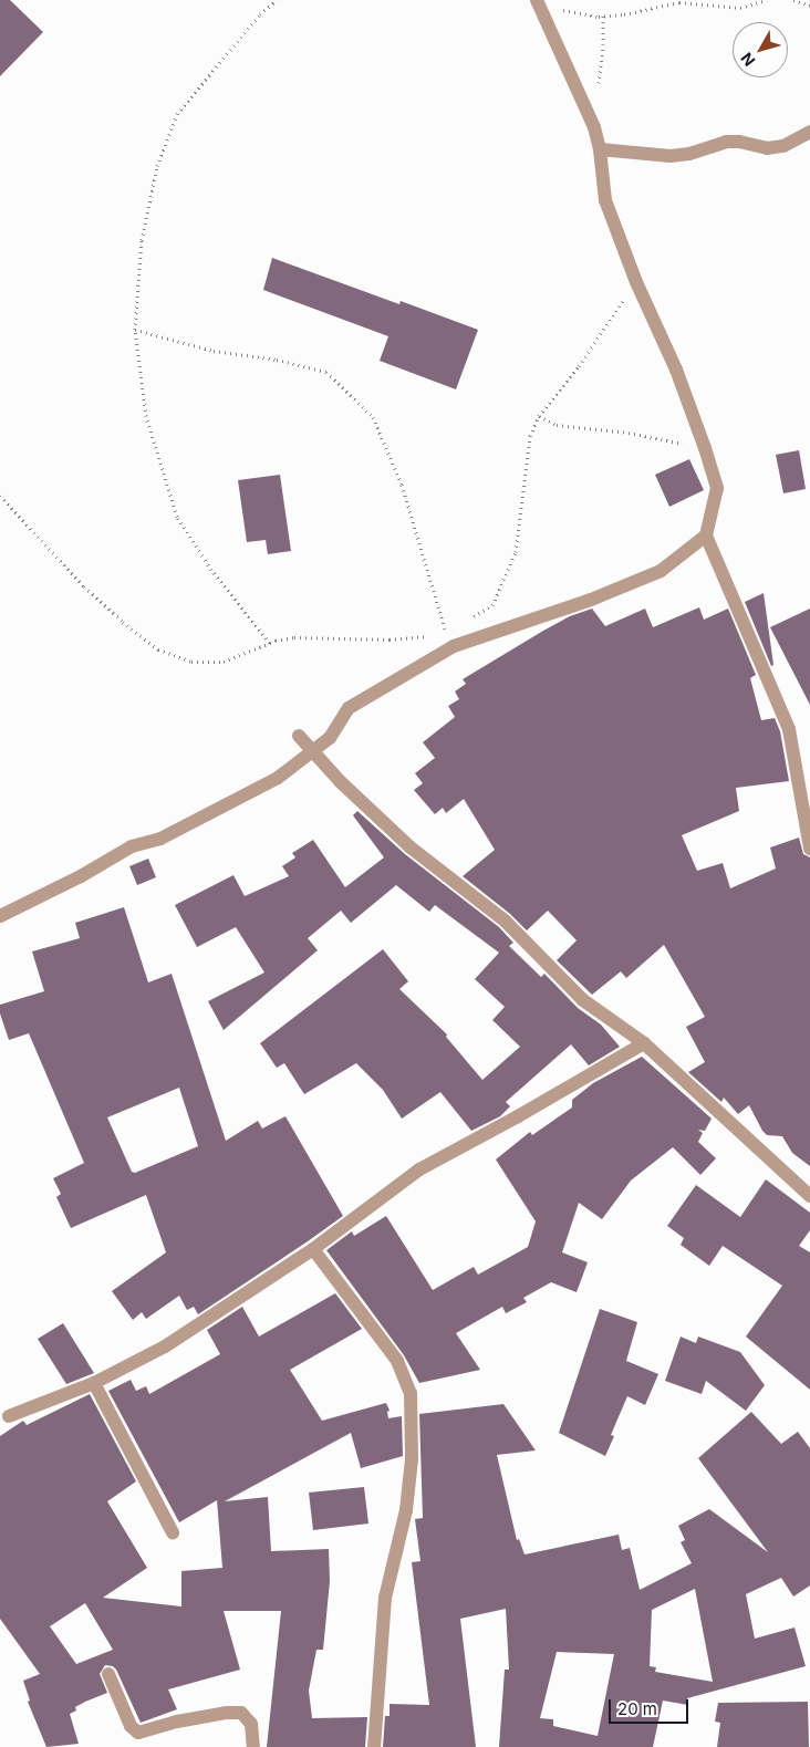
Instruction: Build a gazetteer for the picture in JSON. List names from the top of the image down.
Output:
{
  "scale_bar": "20 m",
  "north": "bottom left"
}
